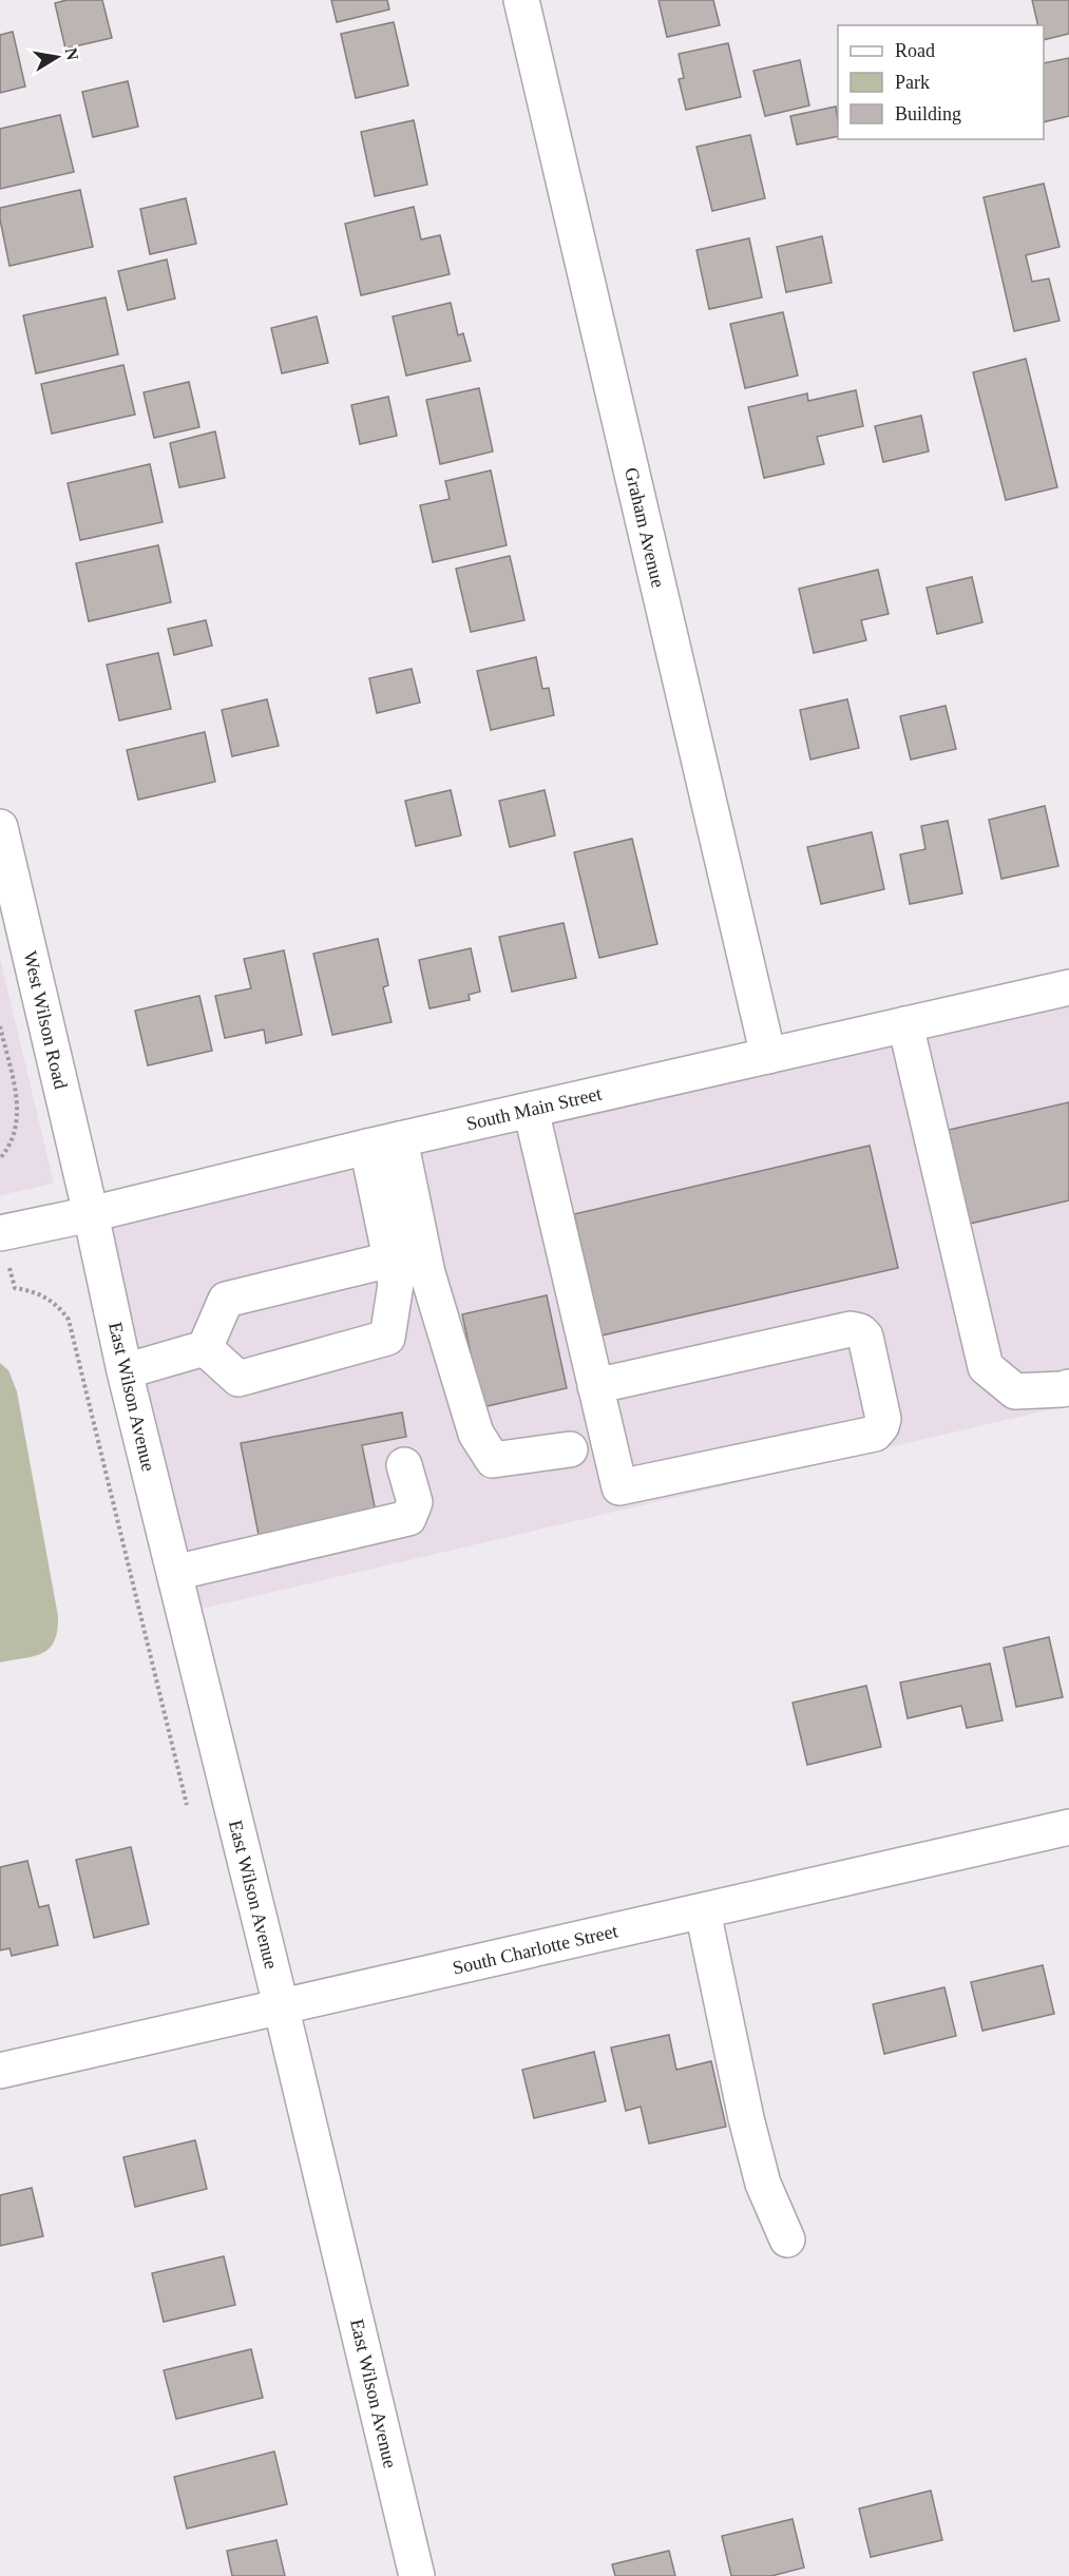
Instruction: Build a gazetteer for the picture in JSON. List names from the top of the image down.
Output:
{
  "streets": {
    "street": [
      "Graham Avenue",
      "West Wilson Road",
      "South Main Street",
      "East Wilson Avenue",
      "South Charlotte Street"
    ]
  },
  "crossings": [
    ["Graham Avenue", "South Main Street"],
    ["West Wilson Road", "South Main Street"],
    ["West Wilson Road", "East Wilson Avenue"],
    ["South Main Street", "East Wilson Avenue"],
    ["East Wilson Avenue", "South Charlotte Street"]
  ],
  "legend": ["Road", "Park", "Building"],
  "north": "right"
}
